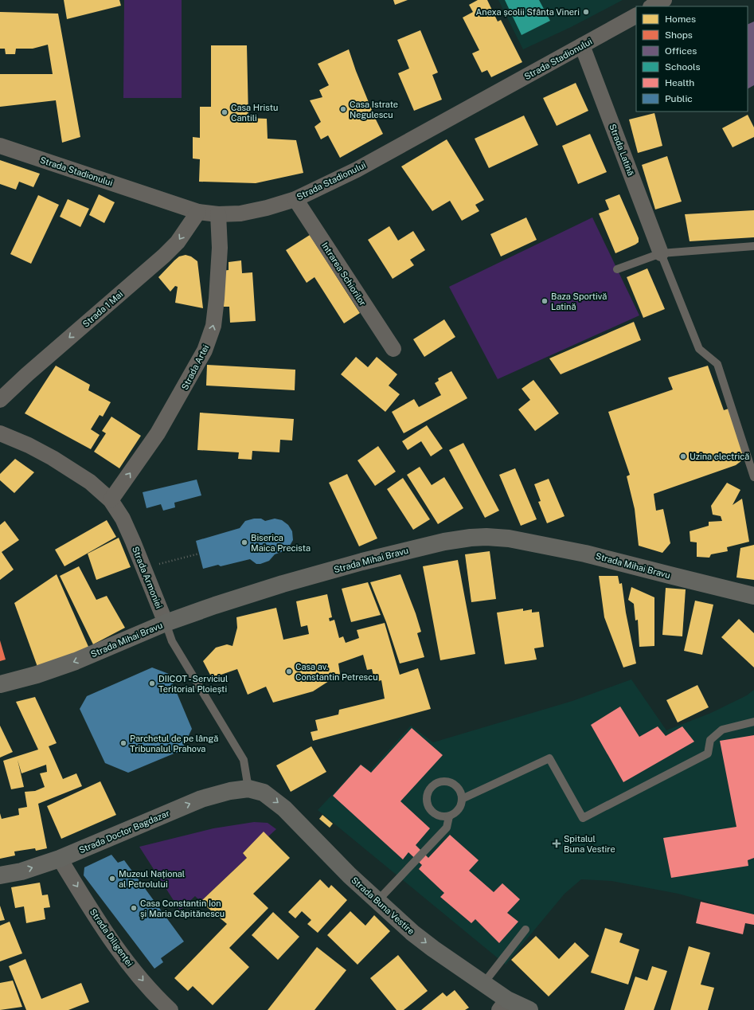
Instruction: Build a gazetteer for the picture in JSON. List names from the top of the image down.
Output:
{
  "streets": {
    "main road": ["Strada Mihai Bravu", "Strada Doctor Bagdazar", "Strada Buna Vestire"],
    "street": [
      "Strada Stadionului",
      "Strada Latină",
      "Intrarea Schiorilor",
      "Strada 1 Mai",
      "Strada Artei",
      "Strada Armoniei",
      "Strada Diligenței"
    ]
  },
  "crossings": [
    ["Strada Stadionului", "Strada Latină"],
    ["Strada Stadionului", "Intrarea Schiorilor"],
    ["Strada Stadionului", "Strada 1 Mai"],
    ["Strada Stadionului", "Strada Artei"],
    ["Strada Artei", "Strada Armoniei"],
    ["Strada Mihai Bravu", "Strada Armoniei"],
    ["Strada Armoniei", "Strada Doctor Bagdazar"],
    ["Strada Armoniei", "Strada Buna Vestire"],
    ["Strada Doctor Bagdazar", "Strada Buna Vestire"],
    ["Strada Doctor Bagdazar", "Strada Diligenței"]
  ],
  "one_way": [
    "Strada 1 Mai",
    "Strada Artei",
    "Strada Doctor Bagdazar",
    "Strada Buna Vestire",
    "Strada Diligenței"
  ],
  "places": {
    "other": [
      "Anexa școlii Sfânta Vineri",
      "Casa Istrate Negulescu",
      "Casa Hristu Cantili",
      "Baza Sportivă Latină",
      "Uzina electrică",
      "Biserica Maica Precista",
      "Casa av. Constantin Petrescu",
      "DIICOT - Serviciul Teritorial Ploiești",
      "Parchetul de pe lângă Tribunalul Prahova",
      "Muzeul Național al Petrolului",
      "Casa Constantin Ion şi Maria Căpitănescu"
    ],
    "health": ["Spitalul Buna Vestire"]
  },
  "legend": [
    "Homes",
    "Shops",
    "Offices",
    "Schools",
    "Health",
    "Public"
  ]
}
